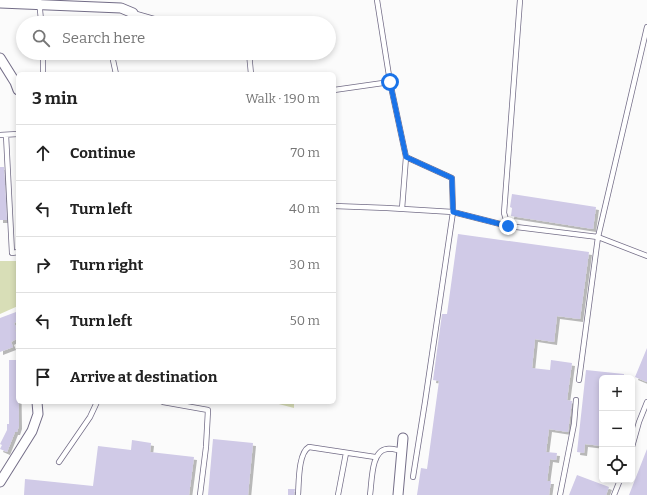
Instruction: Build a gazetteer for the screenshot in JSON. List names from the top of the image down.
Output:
{
  "page": {
    "search": "Search here",
    "heading": ["3 min", "Walk · 190 m"],
    "list": [
      ["Continue", "70 m"],
      ["Turn left", "40 m"],
      ["Turn right", "30 m"],
      ["Turn left", "50 m"],
      "Arrive at destination"
    ],
    "map_buttons": ["+", "−"]
  }
}
